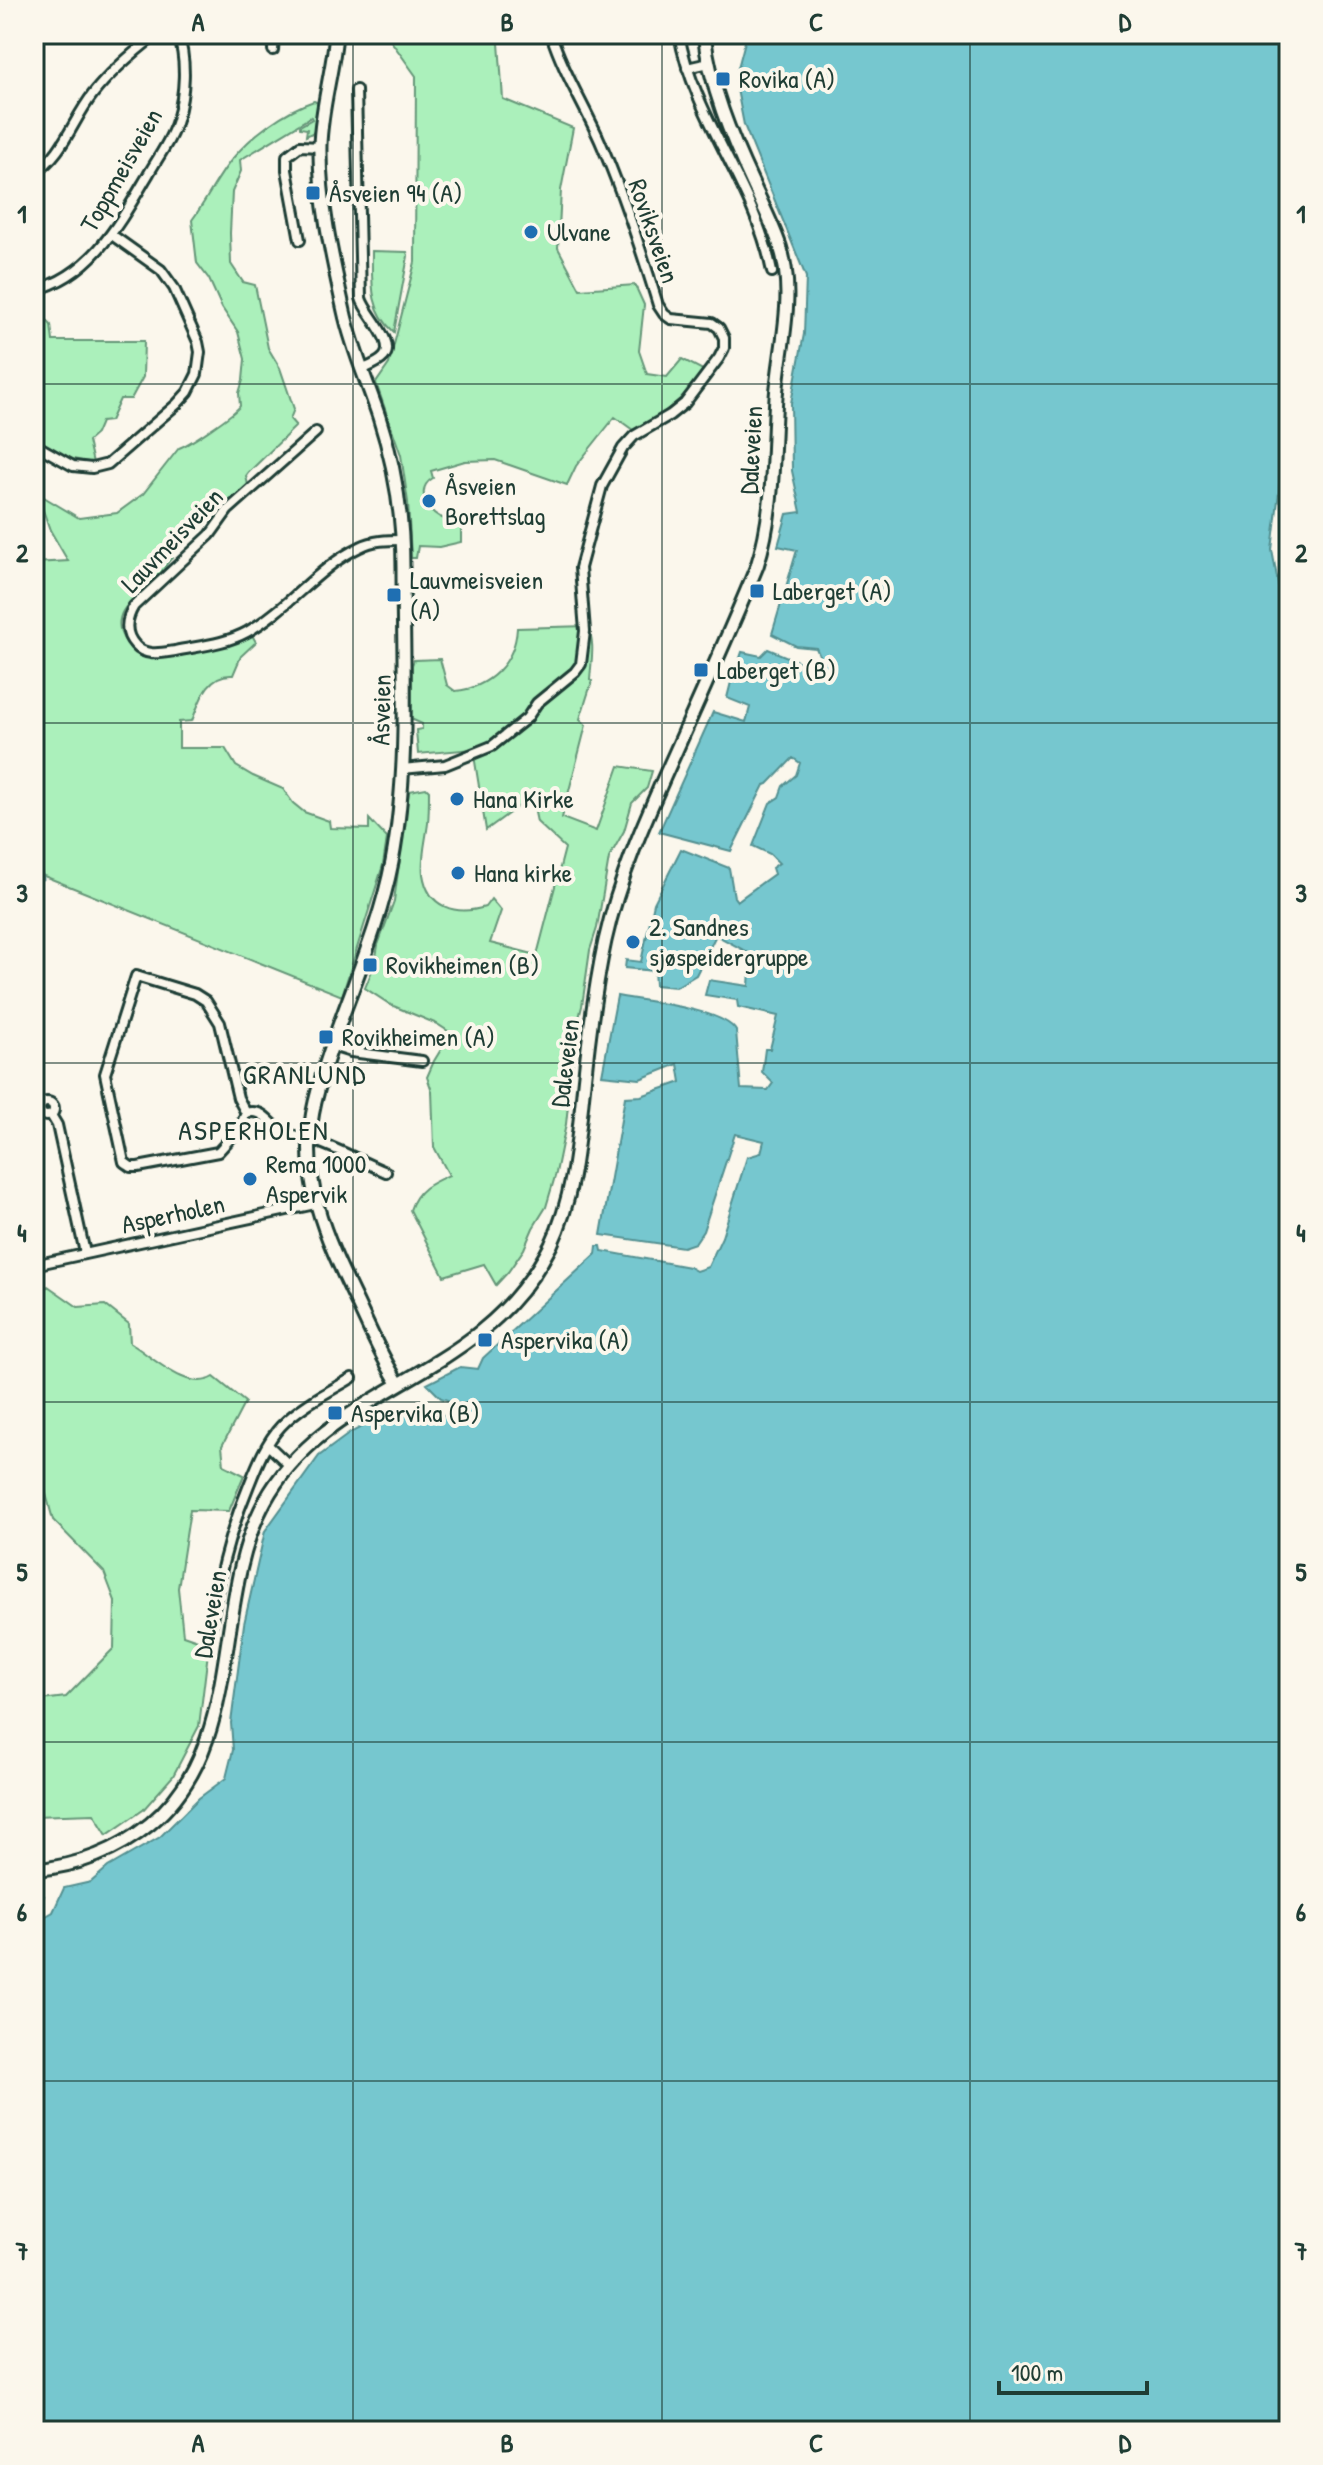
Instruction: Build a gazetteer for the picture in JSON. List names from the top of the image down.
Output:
{
  "streets": {
    "main road": ["Daleveien", "Åsveien"],
    "street": [
      "Toppmeisveien",
      "Roviksveien",
      "Lauvmeisveien",
      "Asperholen"
    ]
  },
  "crossings": [
    ["Roviksveien", "Åsveien"],
    ["Daleveien", "Åsveien"],
    ["Lauvmeisveien", "Åsveien"],
    ["Åsveien", "Asperholen"]
  ],
  "districts": ["GRANLUND", "ASPERHOLEN"],
  "places": {
    "transit": [
      "Rovika (A)",
      "Åsveien 94 (A)",
      "Laberget (A)",
      "Lauvmeisveien (A)",
      "Laberget (B)",
      "Rovikheimen (B)",
      "Rovikheimen (A)",
      "Aspervika (A)",
      "Aspervika (B)"
    ],
    "other": [
      "Ulvane",
      "Åsveien Borettslag",
      "Hana Kirke",
      "Hana kirke",
      "2. Sandnes sjøspeidergruppe",
      "Rema 1000 Aspervik"
    ]
  },
  "scale_bar": "100 m",
  "grid": {
    "columns": [
      "A",
      "B",
      "C",
      "D"
    ],
    "rows": [
      "1",
      "2",
      "3",
      "4",
      "5",
      "6",
      "7"
    ]
  }
}
